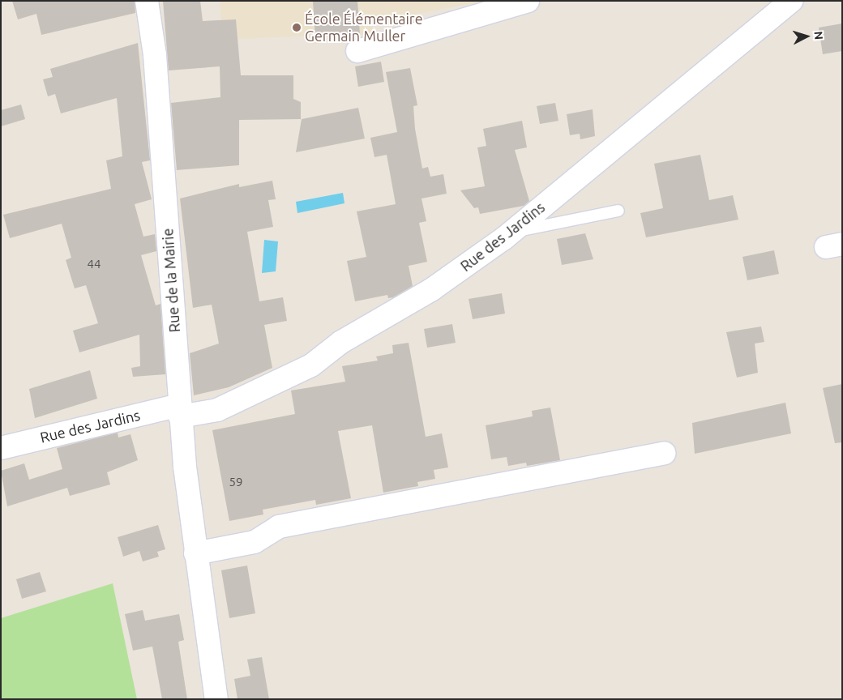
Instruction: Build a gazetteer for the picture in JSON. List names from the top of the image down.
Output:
{
  "streets": {
    "street": ["Rue des Jardins", "Rue de la Mairie"]
  },
  "crossings": [
    ["Rue des Jardins", "Rue de la Mairie"]
  ],
  "places": ["École Élémentaire Germain Muller"],
  "house_numbers": ["44", "59"],
  "north": "right"
}
